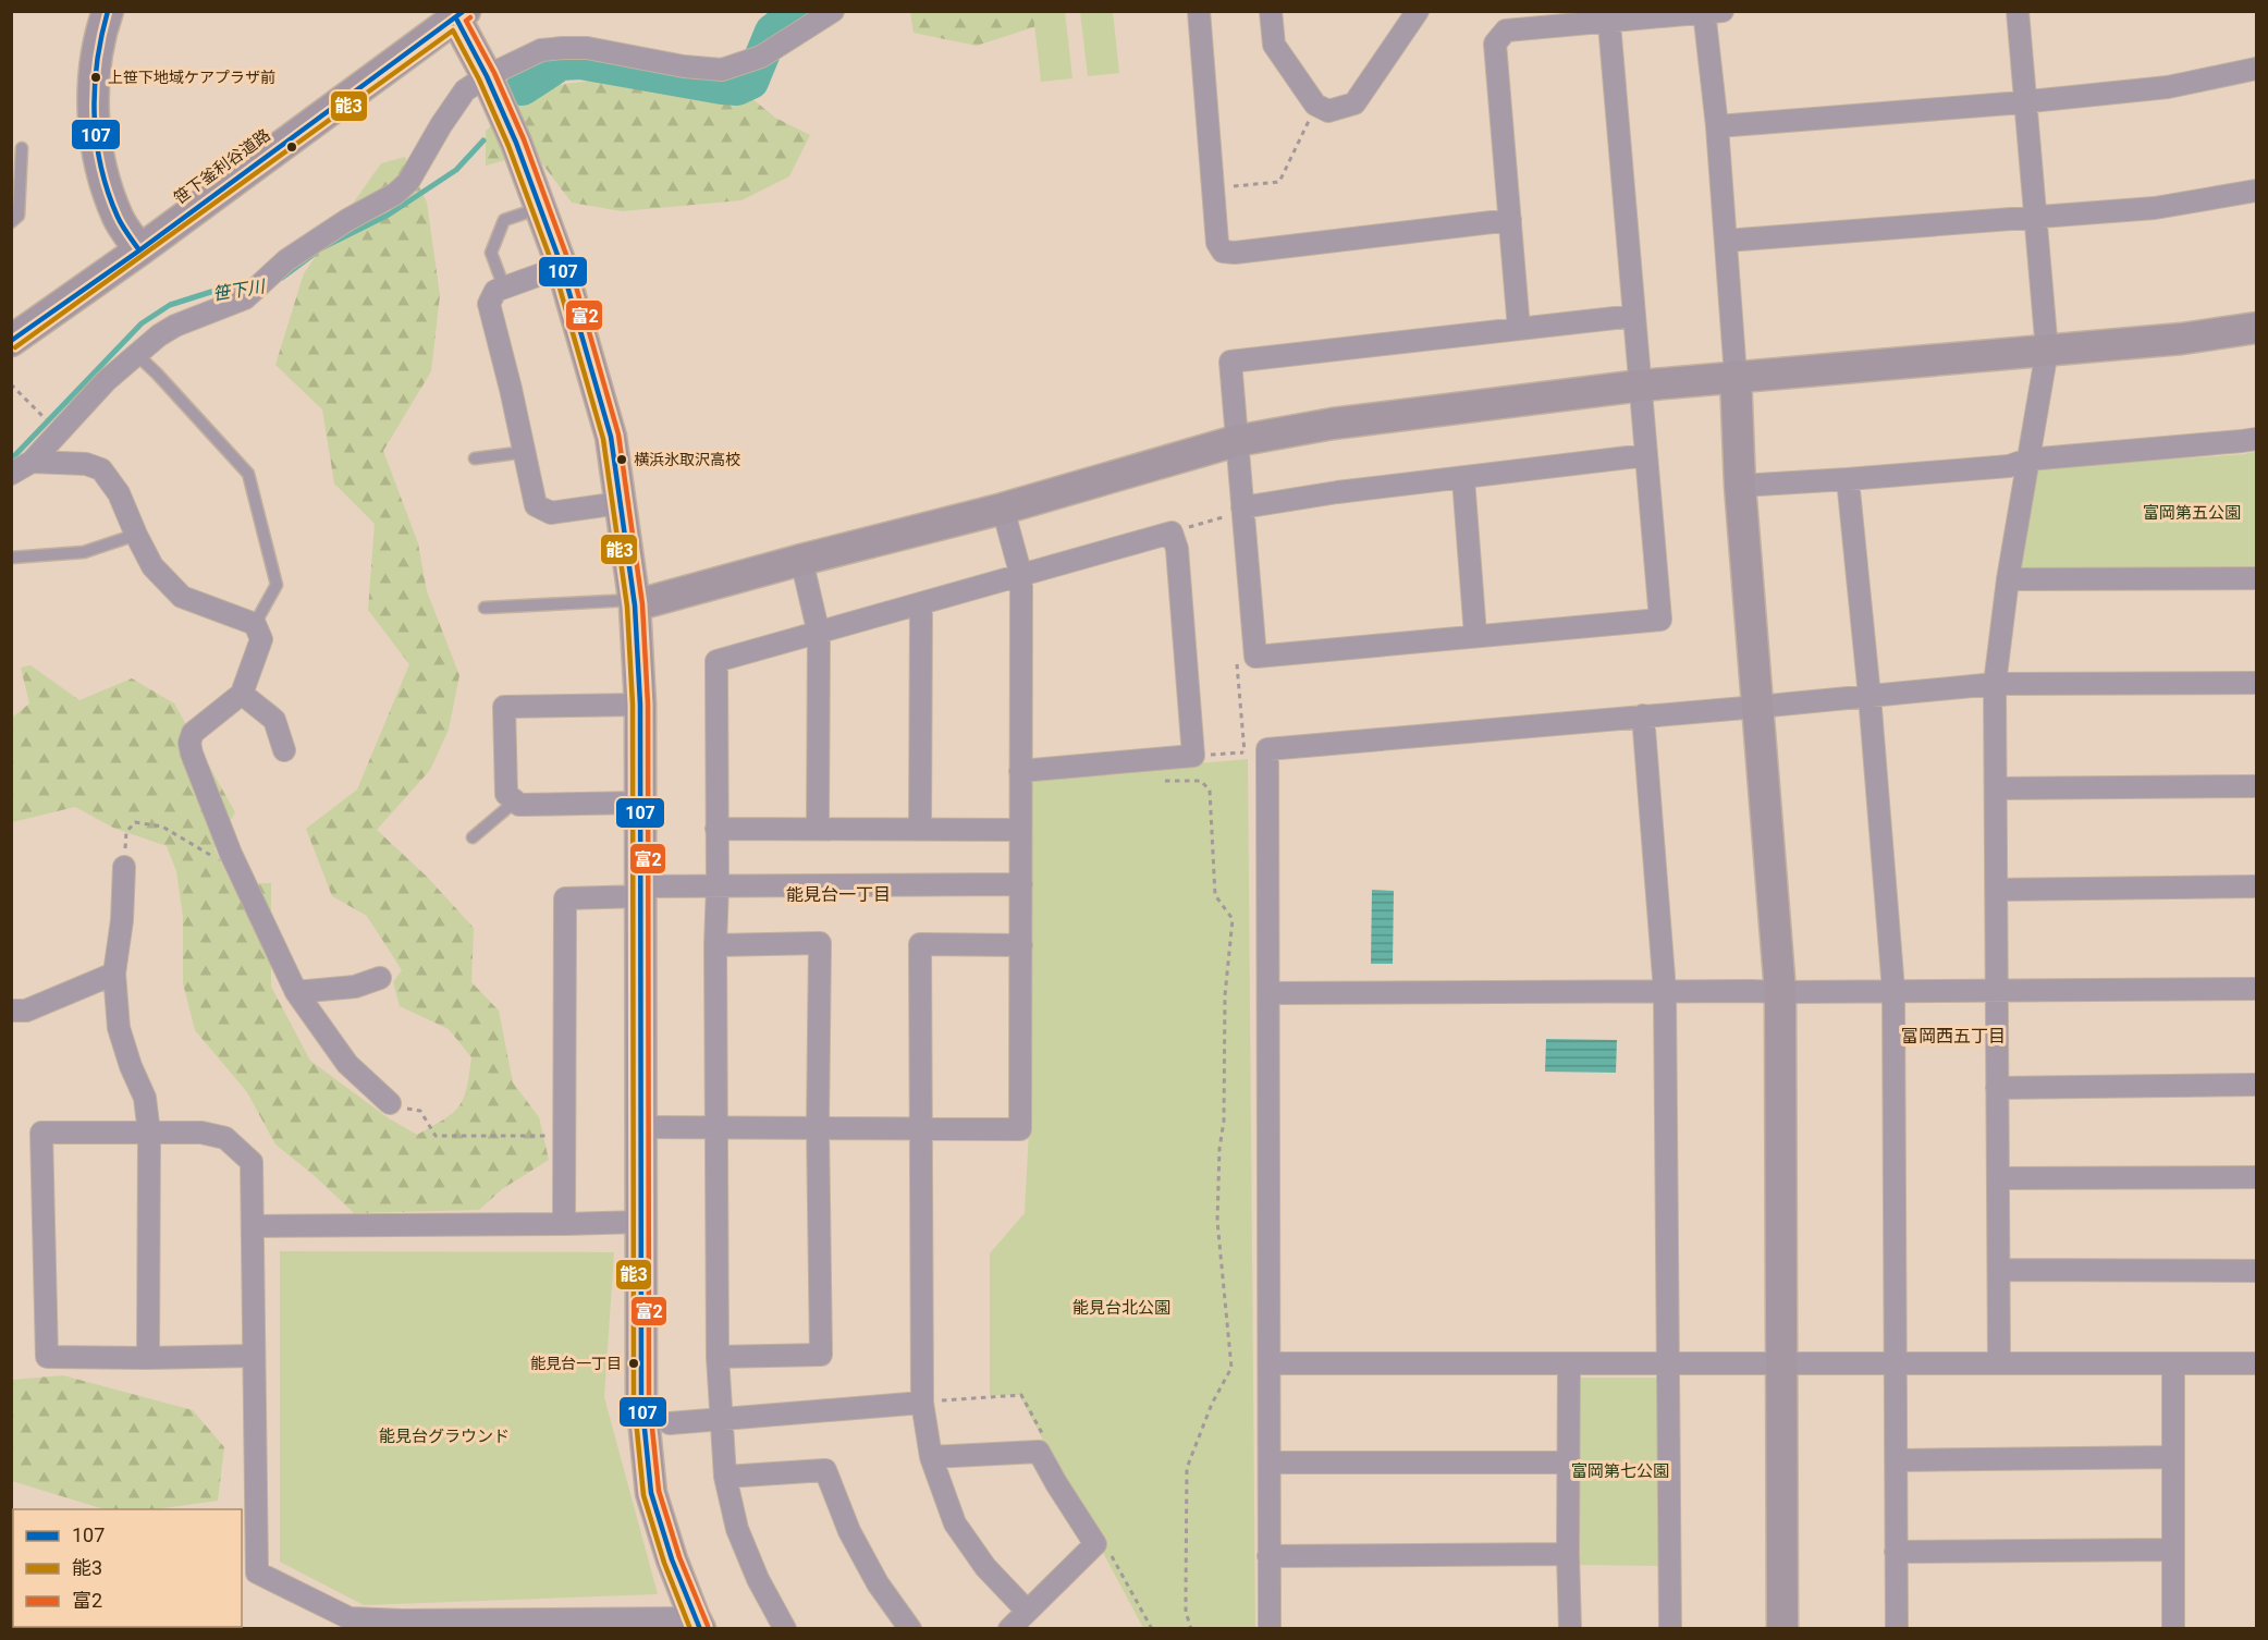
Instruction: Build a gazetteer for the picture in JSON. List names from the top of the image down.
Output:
{
  "streets": {
    "street": ["笹下釜利谷道路"]
  },
  "districts": ["能見台一丁目", "富岡西五丁目"],
  "water": ["笹下川"],
  "parks": [
    "富岡第五公園",
    "能見台北公園",
    "能見台グラウンド",
    "富岡第七公園"
  ],
  "places": ["上笹下地域ケアプラザ前", "横浜氷取沢高校", "能見台一丁目"],
  "lines": ["transit line 107", "transit line 富2", "transit line 能3"],
  "legend": ["107", "能3", "富2"]
}
